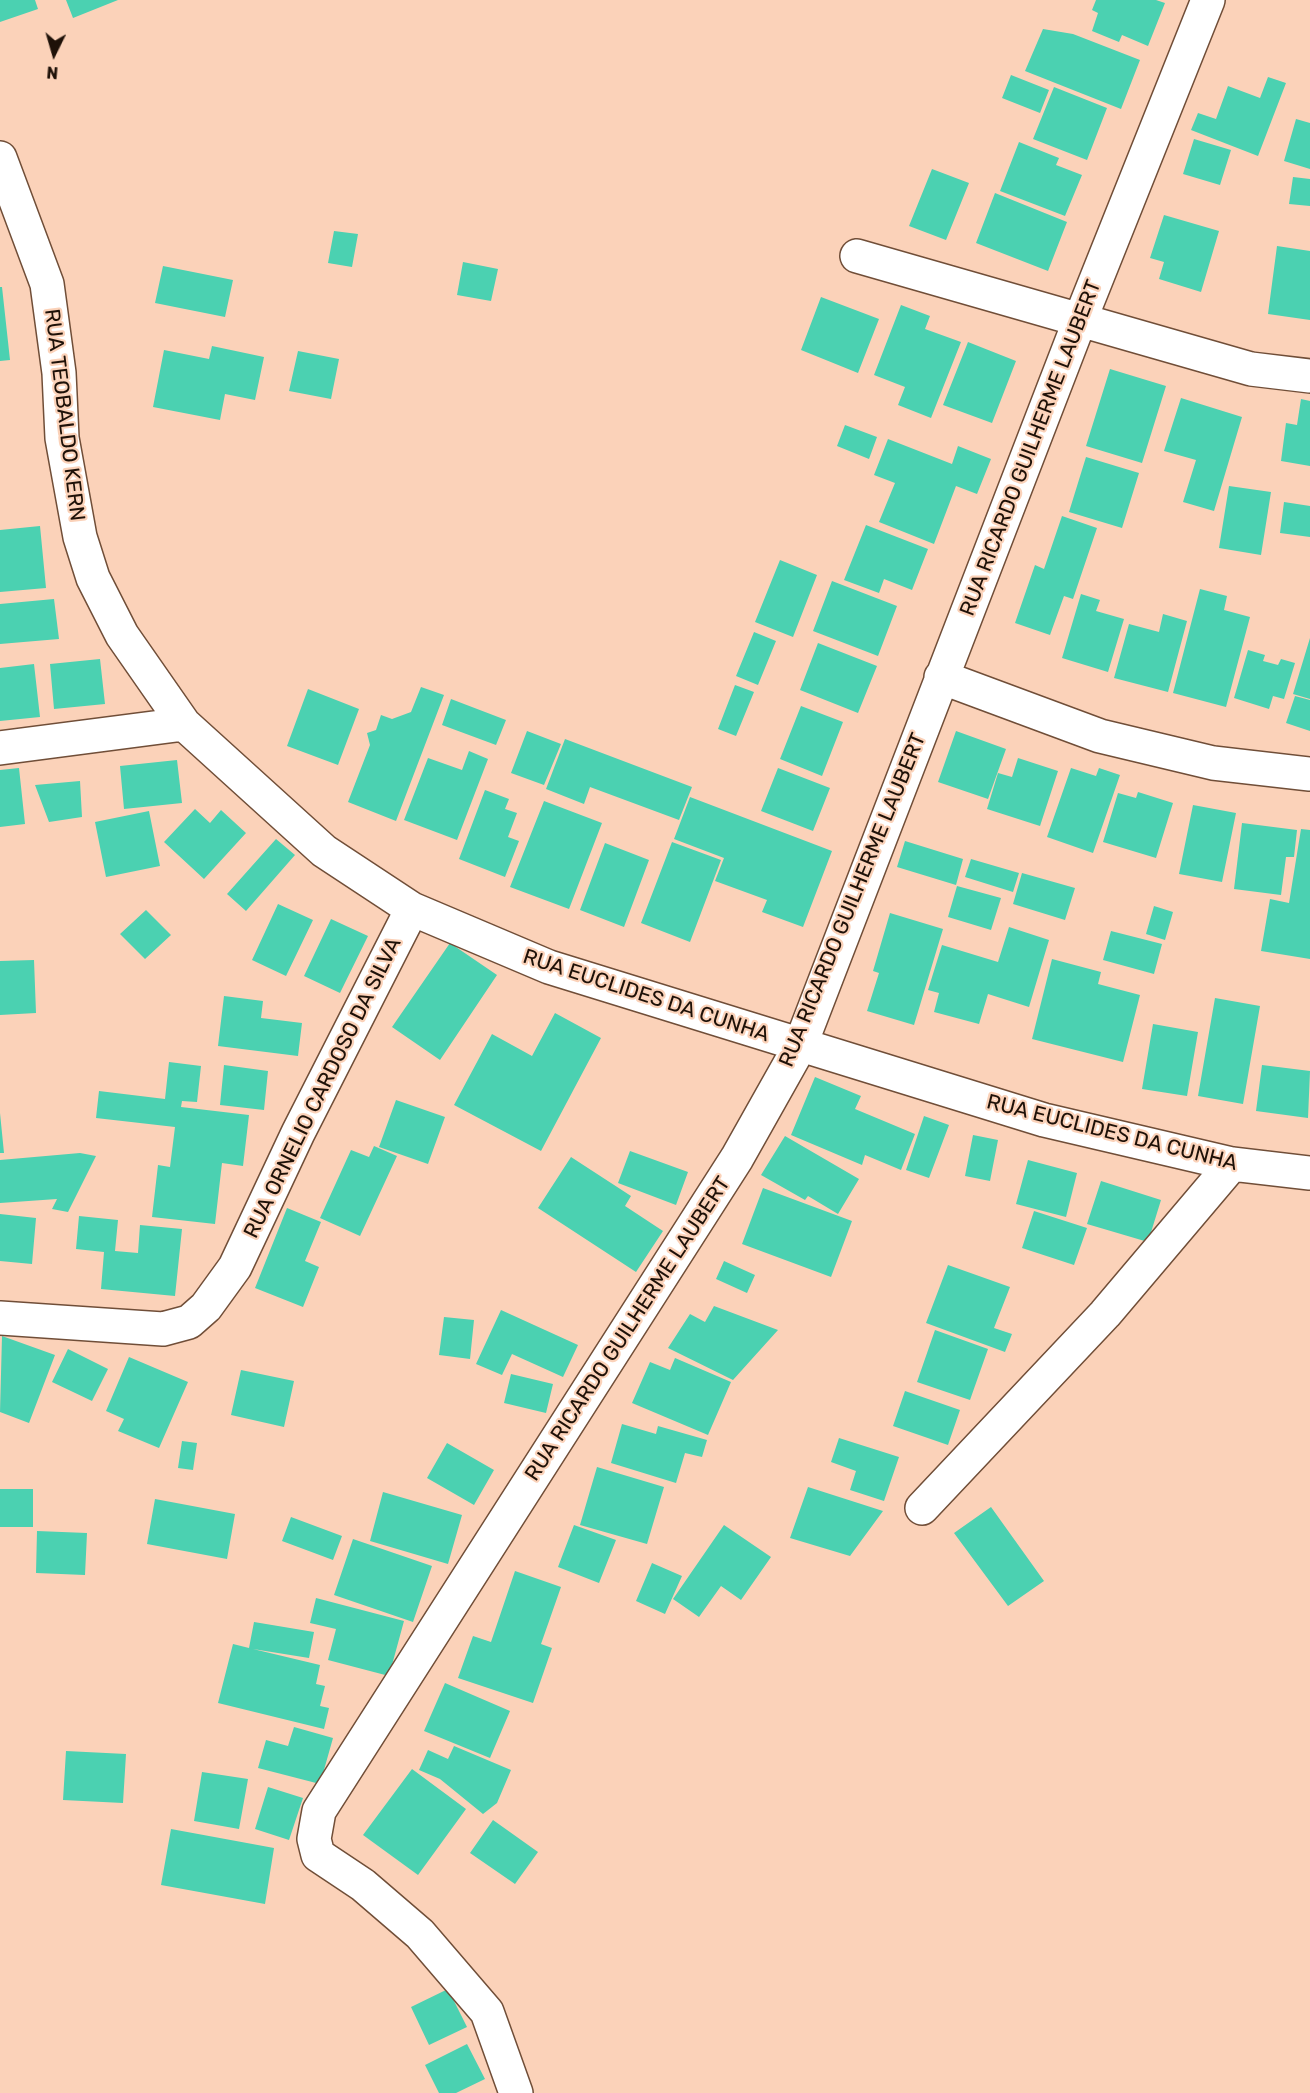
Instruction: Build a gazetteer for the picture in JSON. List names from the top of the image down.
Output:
{
  "streets": {
    "street": [
      "RUA TEOBALDO KERN",
      "RUA RICARDO GUILHERME LAUBERT",
      "RUA EUCLIDES DA CUNHA",
      "RUA ORNELIO CARDOSO DA SILVA"
    ]
  },
  "crossings": [
    ["RUA TEOBALDO KERN", "RUA EUCLIDES DA CUNHA"],
    ["RUA RICARDO GUILHERME LAUBERT", "RUA EUCLIDES DA CUNHA"],
    ["RUA EUCLIDES DA CUNHA", "RUA ORNELIO CARDOSO DA SILVA"]
  ],
  "north": "bottom"
}
